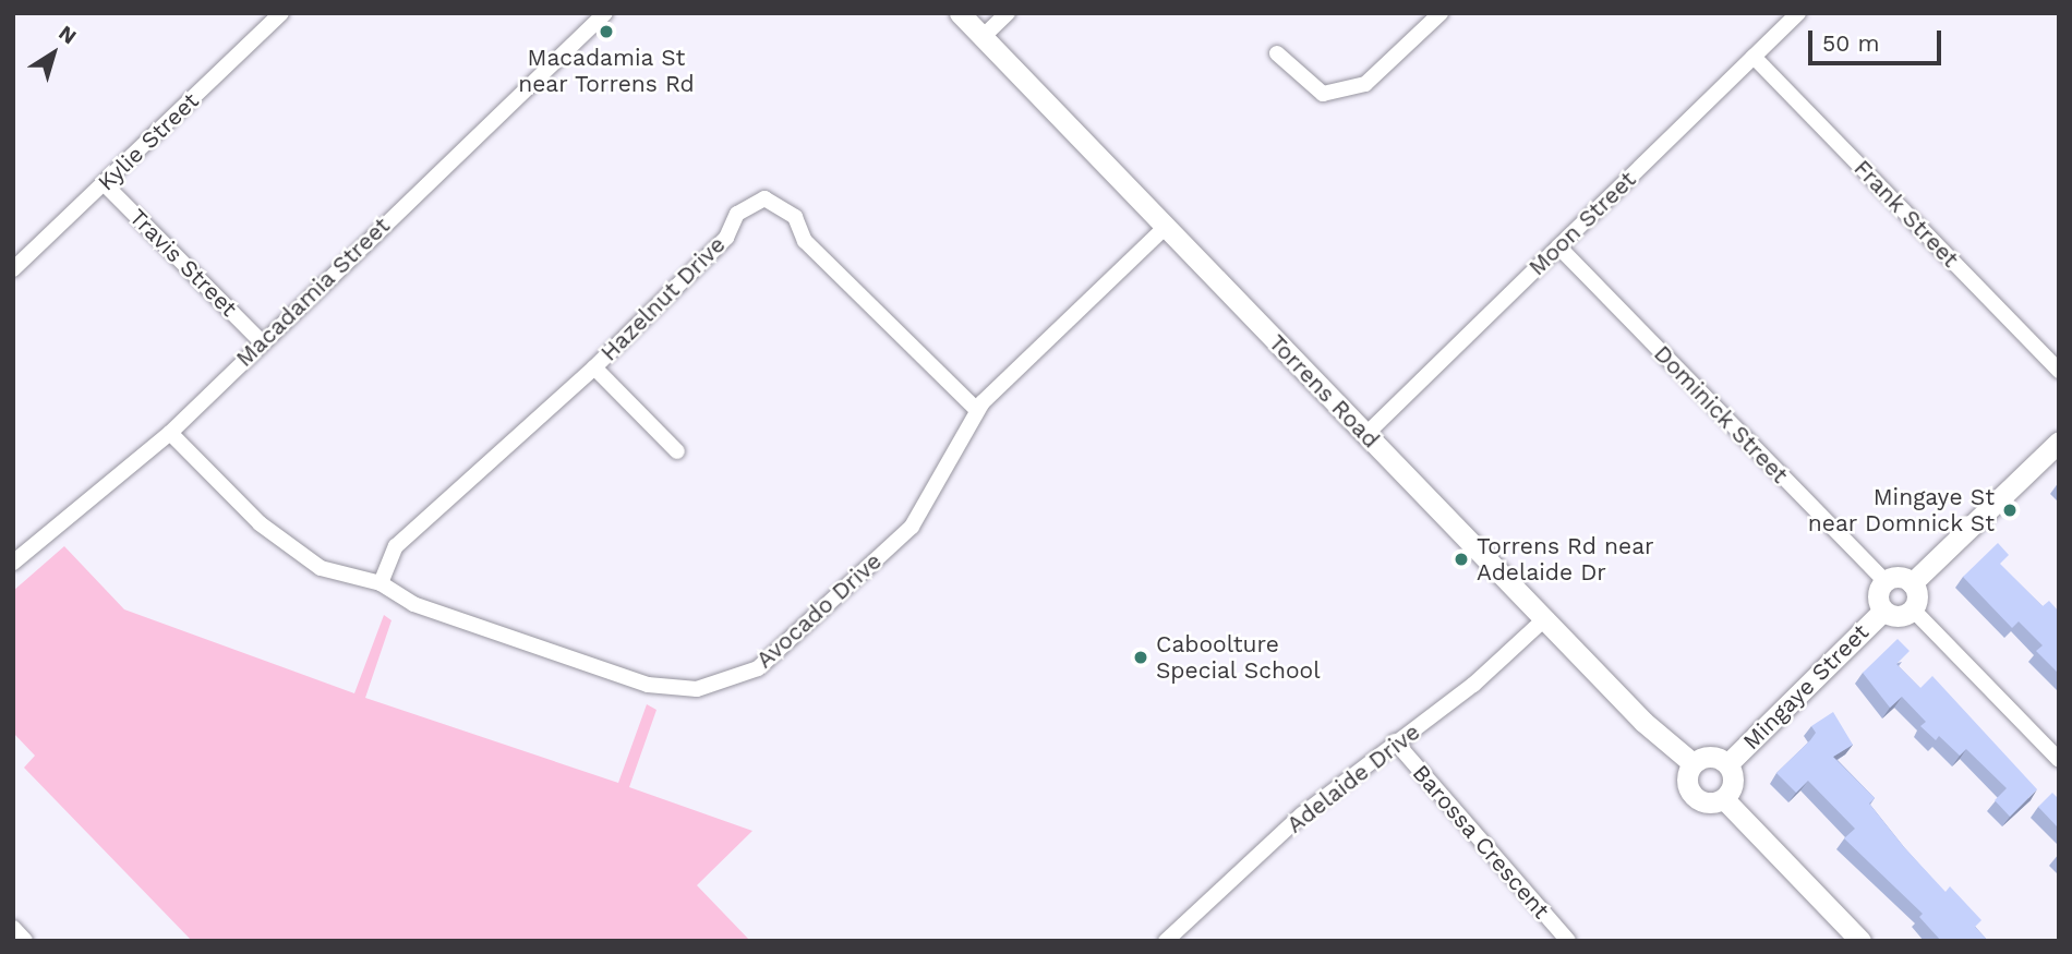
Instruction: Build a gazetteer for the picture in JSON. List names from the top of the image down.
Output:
{
  "streets": {
    "main road": ["Torrens Road", "Mingaye Street"],
    "street": [
      "Kylie Street",
      "Frank Street",
      "Moon Street",
      "Travis Street",
      "Macadamia Street",
      "Hazelnut Drive",
      "Dominick Street",
      "Avocado Drive",
      "Adelaide Drive",
      "Barossa Crescent"
    ]
  },
  "crossings": [
    ["Kylie Street", "Travis Street"],
    ["Frank Street", "Moon Street"],
    ["Moon Street", "Torrens Road"],
    ["Moon Street", "Dominick Street"],
    ["Travis Street", "Macadamia Street"],
    ["Macadamia Street", "Avocado Drive"],
    ["Hazelnut Drive", "Avocado Drive"],
    ["Torrens Road", "Avocado Drive"],
    ["Torrens Road", "Mingaye Street"],
    ["Torrens Road", "Adelaide Drive"],
    ["Dominick Street", "Mingaye Street"],
    ["Adelaide Drive", "Barossa Crescent"]
  ],
  "places": [
    "Macadamia St near Torrens Rd",
    "Mingaye St near Domnick St",
    "Torrens Rd near Adelaide Dr",
    "Caboolture Special School"
  ],
  "scale_bar": "50 m",
  "north": "top right"
}
